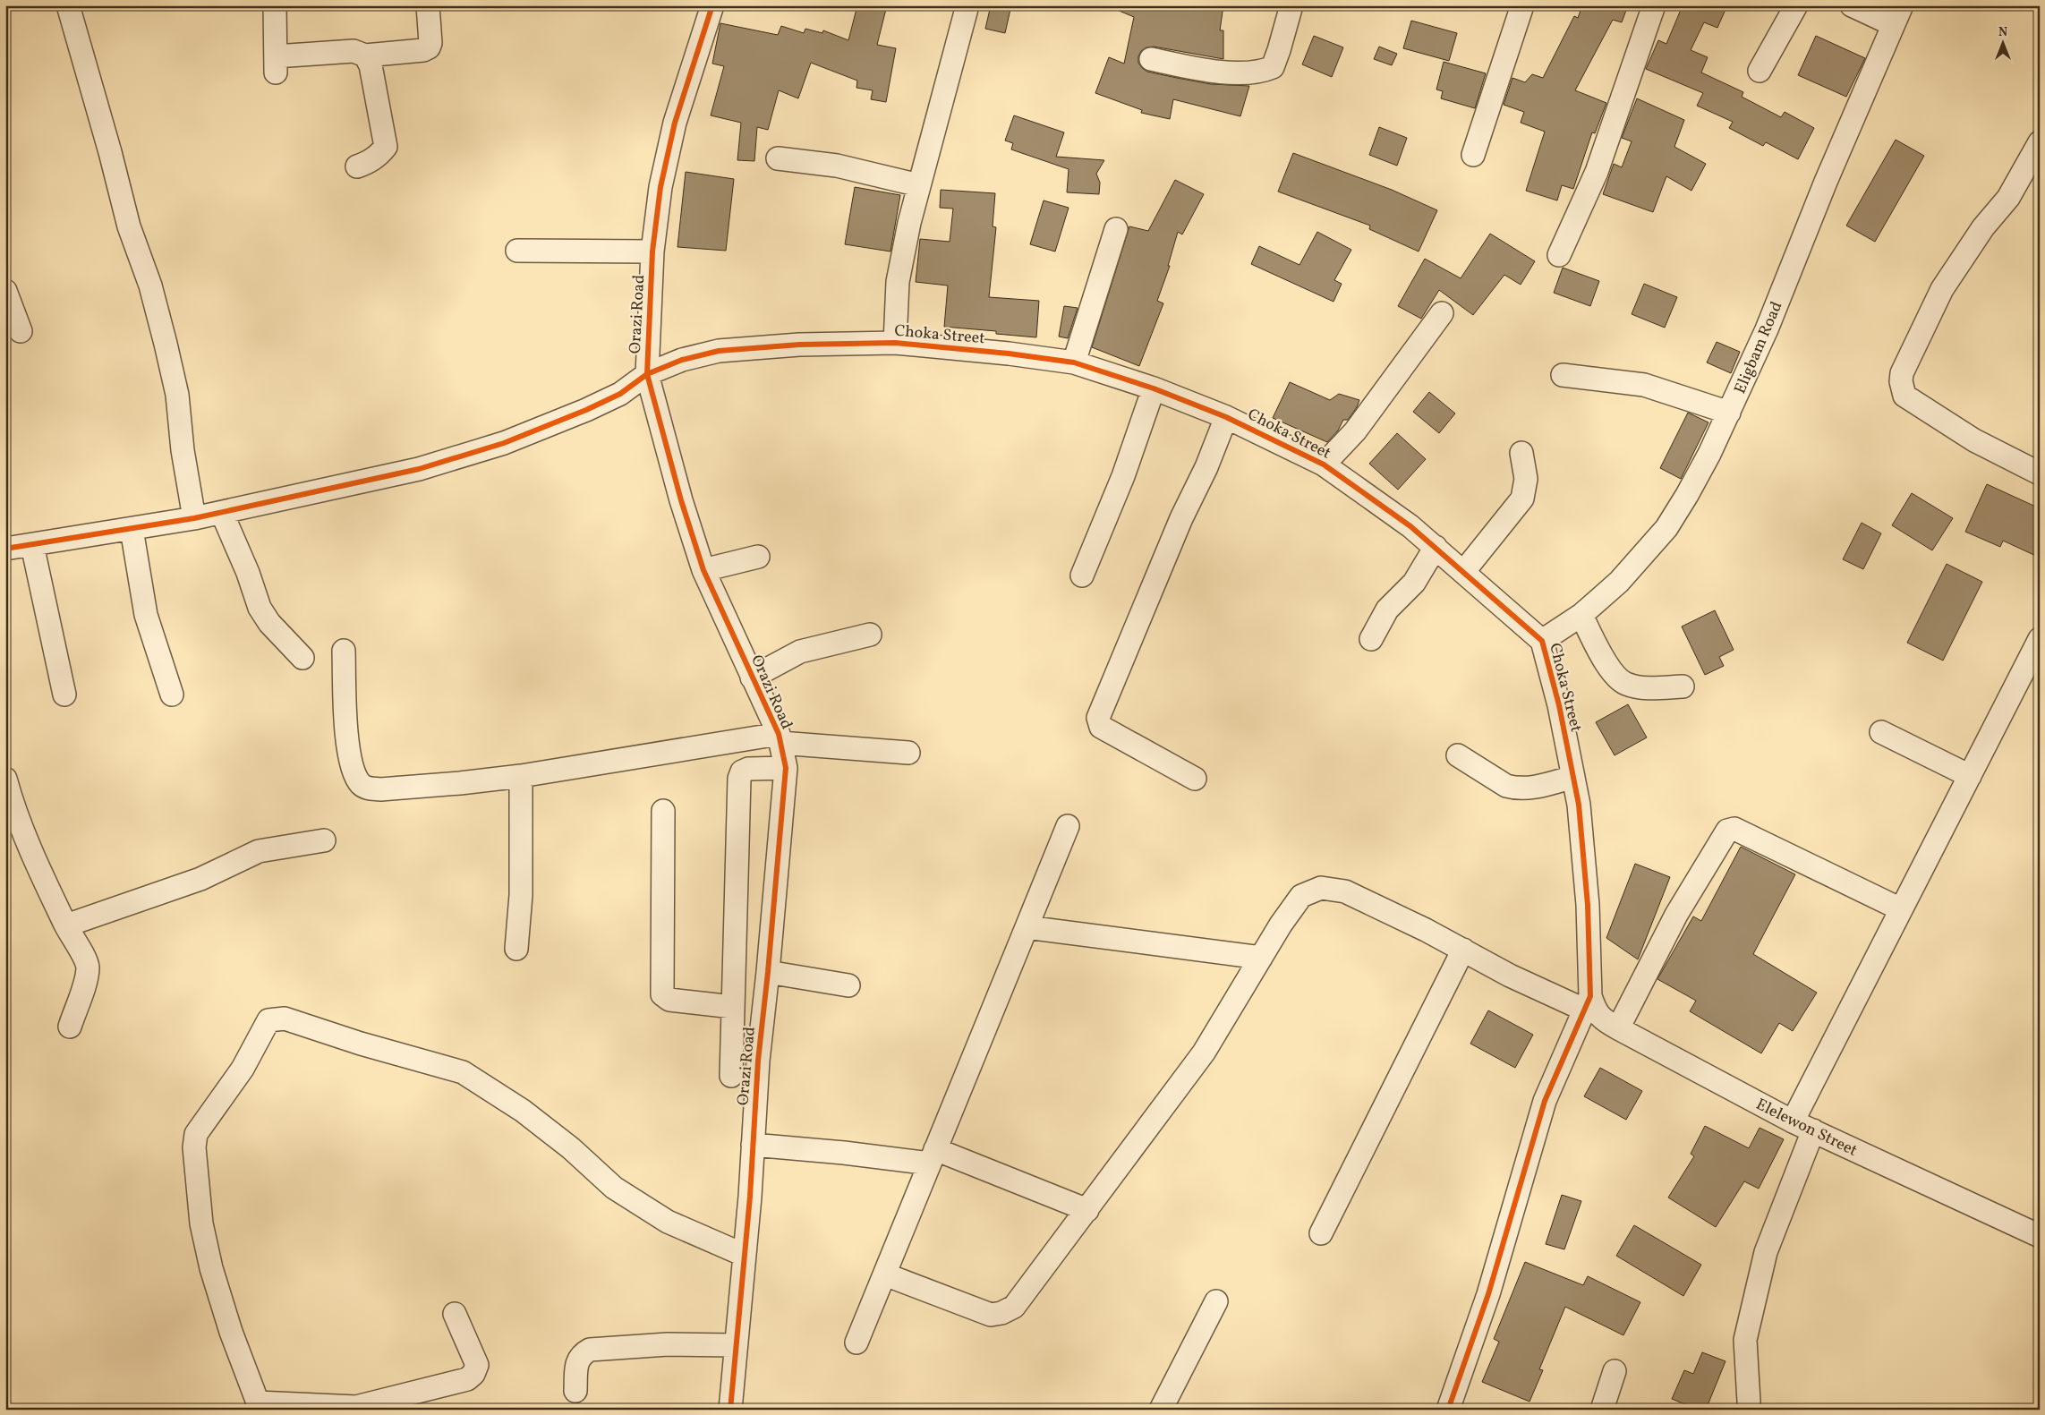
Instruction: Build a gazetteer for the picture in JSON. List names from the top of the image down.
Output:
{
  "streets": {
    "street": [
      "Orazi Road",
      "Choka Street",
      "Eligbam Road",
      "Elelewon Street"
    ]
  },
  "crossings": [
    ["Orazi Road", "Choka Street"],
    ["Choka Street", "Eligbam Road"],
    ["Choka Street", "Elelewon Street"]
  ],
  "north": "top"
}
